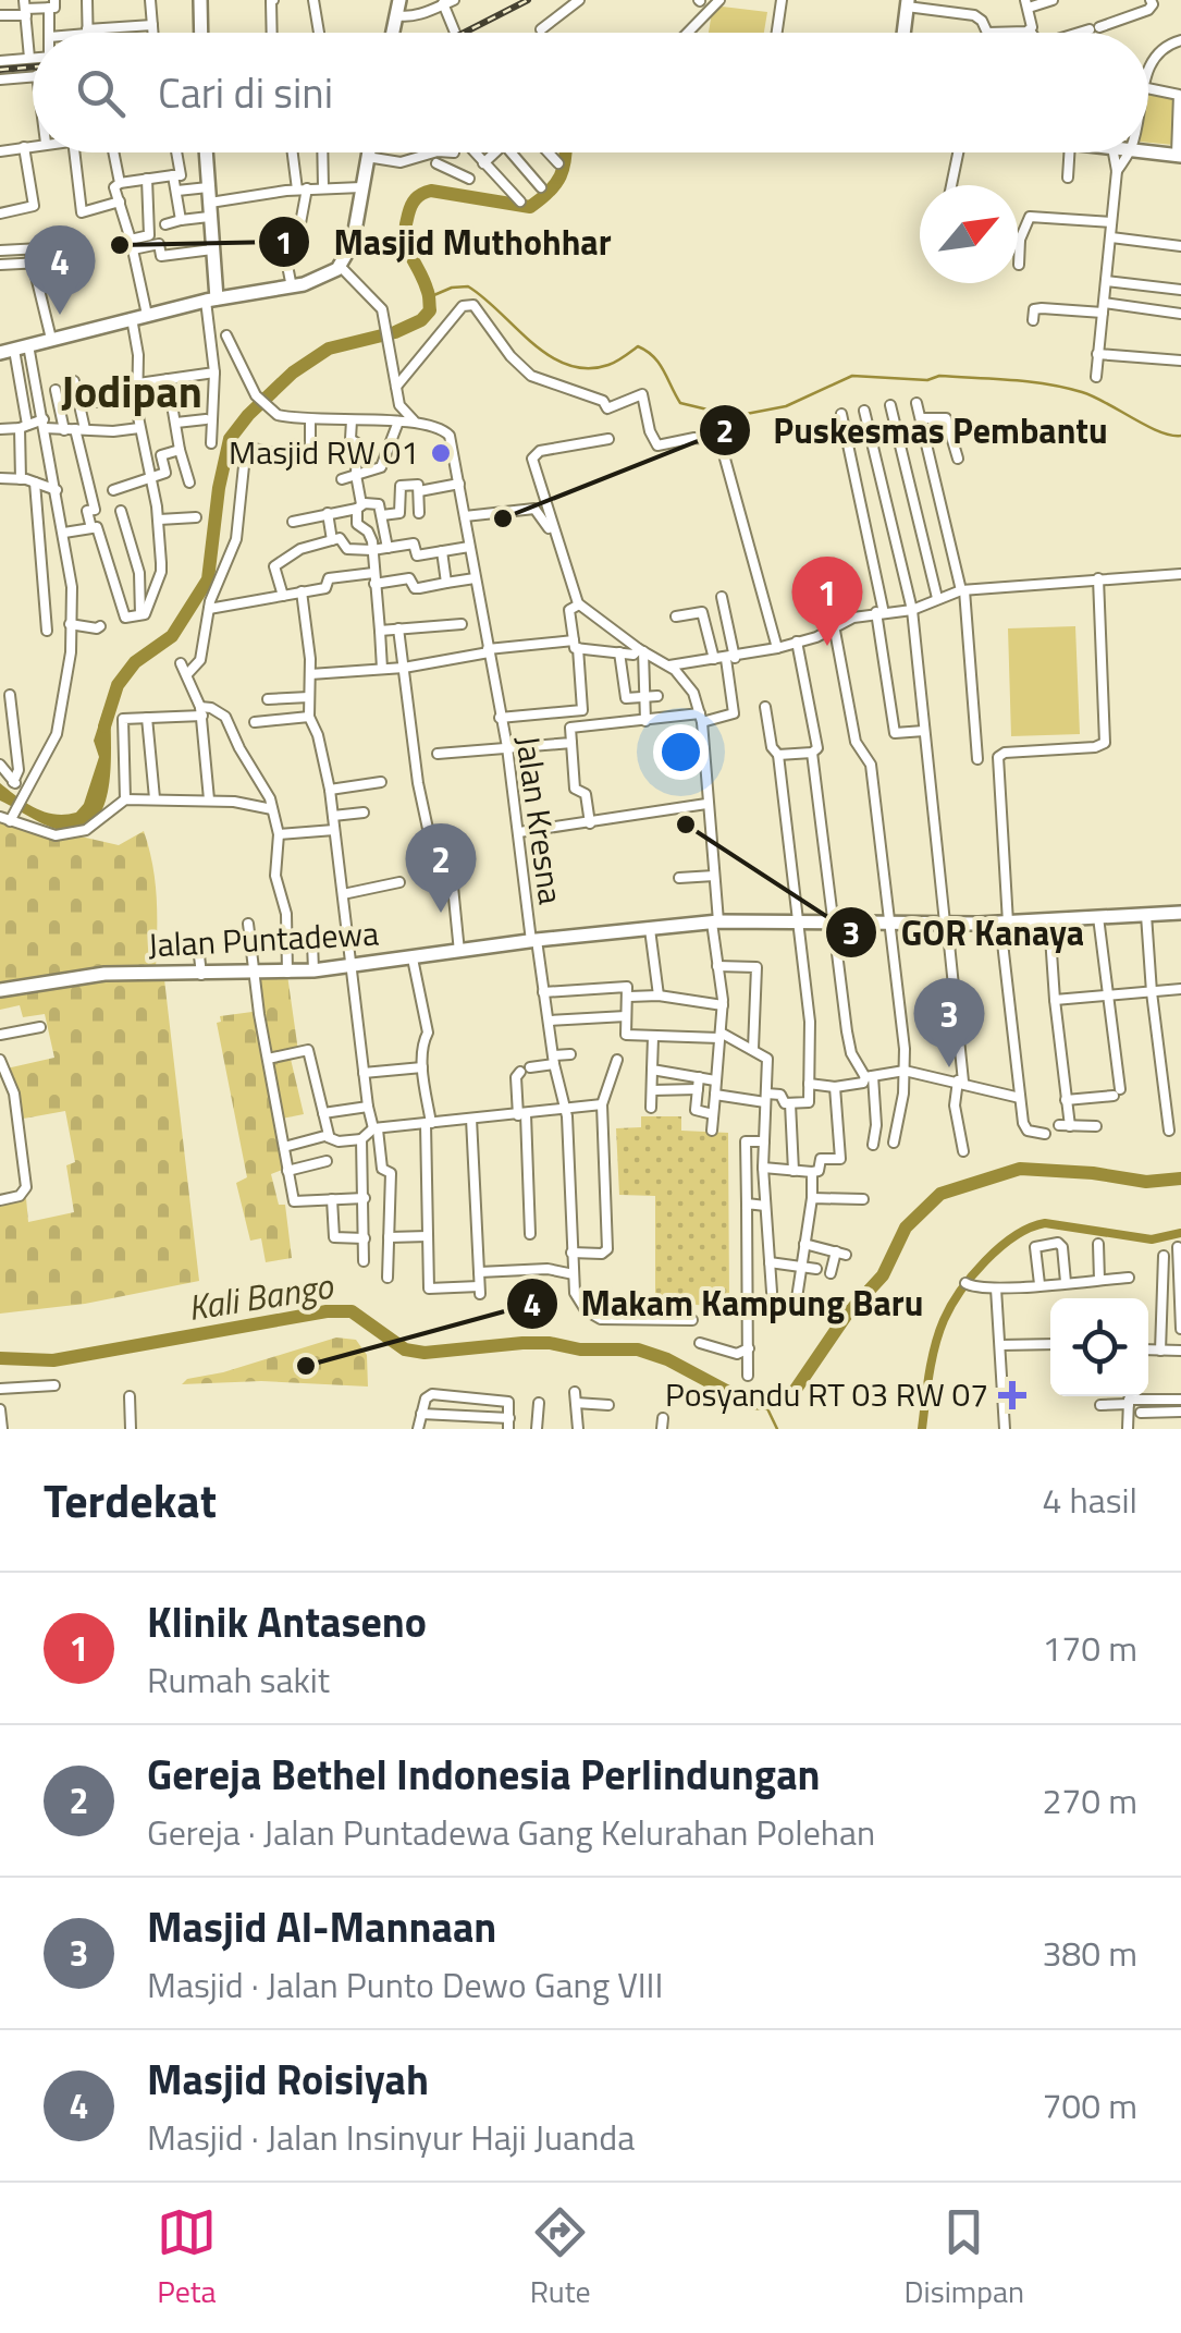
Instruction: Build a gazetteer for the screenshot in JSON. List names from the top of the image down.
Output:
{
  "streets": {
    "street": ["Jalan Kresna", "Jalan Puntadewa"]
  },
  "crossings": [
    ["Jalan Kresna", "Jalan Puntadewa"]
  ],
  "districts": ["Jodipan"],
  "water": ["Kali Bango"],
  "places": {
    "other": [
      "Masjid Muthohhar",
      "Masjid RW 01",
      "Puskesmas Pembantu",
      "GOR Kanaya",
      "Makam Kampung Baru"
    ],
    "health": ["Posyandu RT 03 RW 07"]
  },
  "north": "top right",
  "page": {
    "search": "Cari di sini",
    "pins": [
      "4",
      "1",
      "2",
      "3"
    ],
    "heading": ["Terdekat", "4 hasil"],
    "list": [
      {
        "mark": "1",
        "name": "Klinik Antaseno",
        "note": "Rumah sakit",
        "value": "170 m"
      },
      {
        "mark": "2",
        "name": "Gereja Bethel Indonesia Perlindungan",
        "note": "Gereja · Jalan Puntadewa Gang Kelurahan Polehan",
        "value": "270 m"
      },
      {
        "mark": "3",
        "name": "Masjid Al-Mannaan",
        "note": "Masjid · Jalan Punto Dewo Gang VIII",
        "value": "380 m"
      },
      {
        "mark": "4",
        "name": "Masjid Roisiyah",
        "note": "Masjid · Jalan Insinyur Haji Juanda",
        "value": "700 m"
      }
    ],
    "nav": ["Peta", "Rute", "Disimpan"]
  }
}
